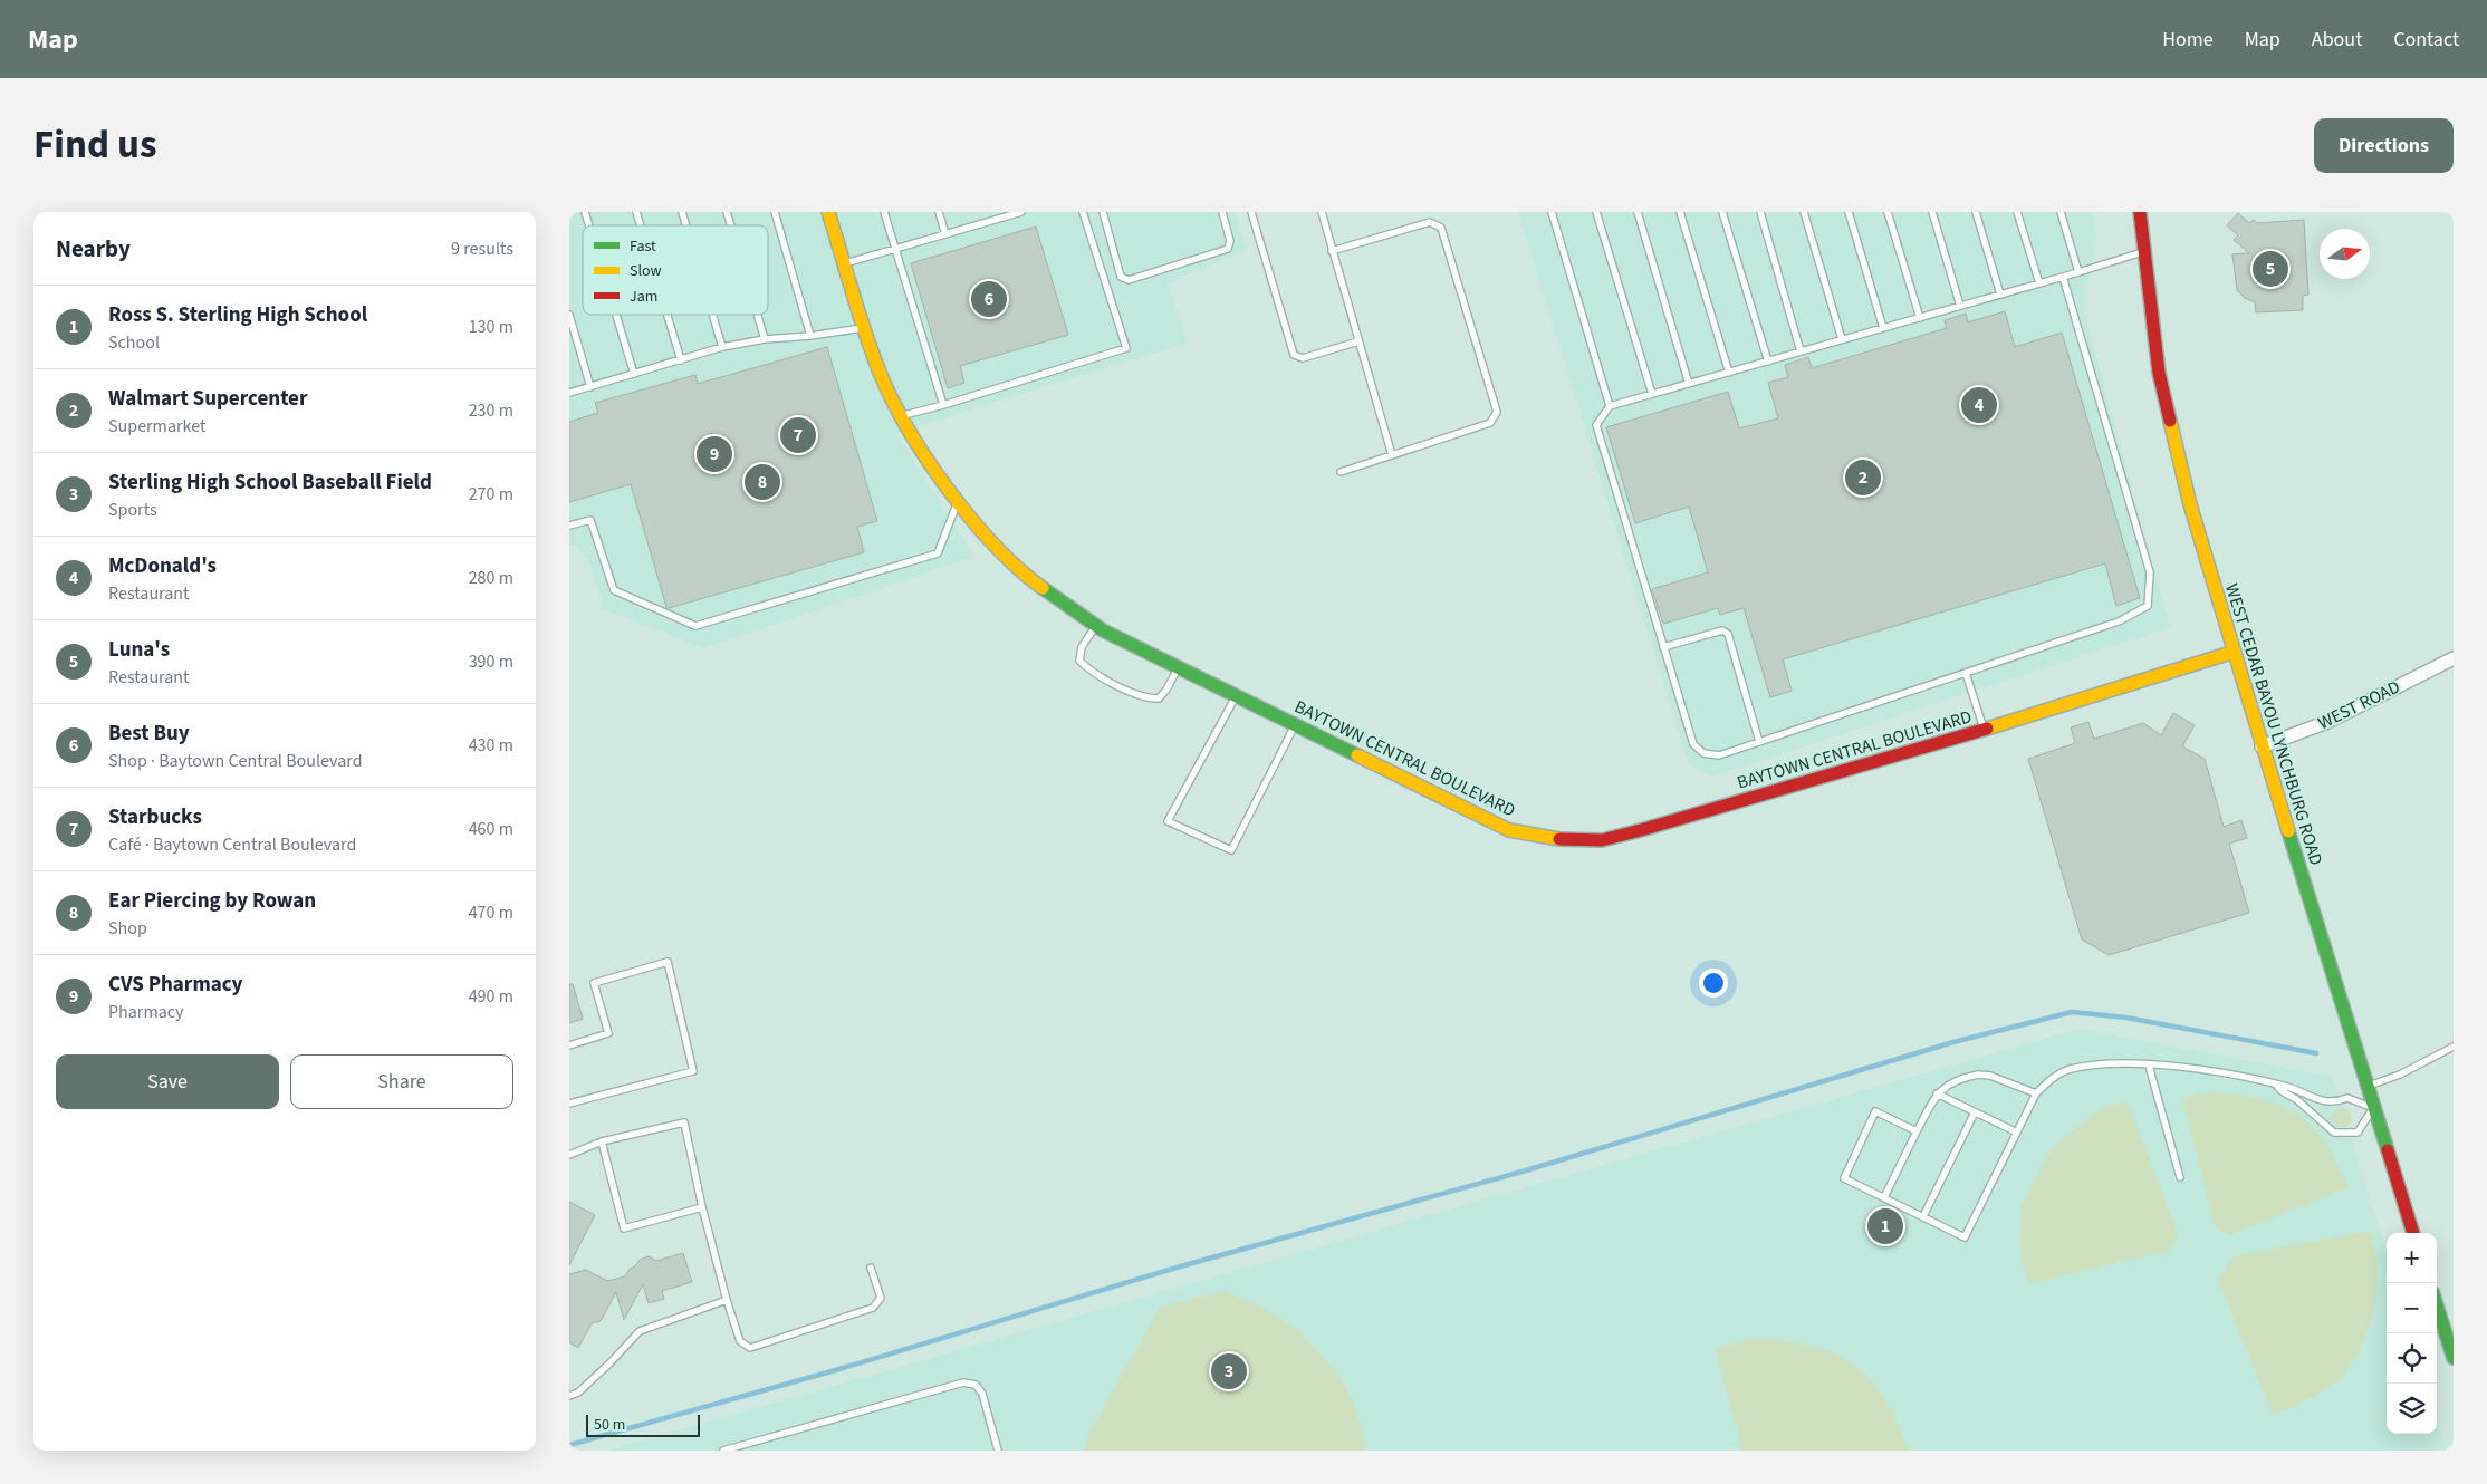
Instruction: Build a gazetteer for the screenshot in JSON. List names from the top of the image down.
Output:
{
  "streets": {
    "street": ["WEST ROAD", "WEST CEDAR BAYOU LYNCHBURG ROAD", "BAYTOWN CENTRAL BOULEVARD"]
  },
  "crossings": [
    ["WEST ROAD", "WEST CEDAR BAYOU LYNCHBURG ROAD"],
    ["WEST CEDAR BAYOU LYNCHBURG ROAD", "BAYTOWN CENTRAL BOULEVARD"]
  ],
  "legend": ["Fast", "Slow", "Jam"],
  "scale_bar": "50 m",
  "north": "right",
  "page": {
    "header": "Map",
    "nav": [
      "Home",
      "Map",
      "About",
      "Contact"
    ],
    "title": "Find us",
    "buttons": [
      "Directions",
      ["Save", "Share"]
    ],
    "heading": ["Nearby", "9 results"],
    "pins": [
      "5",
      "6",
      "4",
      "7",
      "9",
      "2",
      "8",
      "1",
      "3"
    ],
    "list": [
      {
        "mark": "1",
        "name": "Ross S. Sterling High School",
        "note": "School",
        "value": "130 m"
      },
      {
        "mark": "2",
        "name": "Walmart Supercenter",
        "note": "Supermarket",
        "value": "230 m"
      },
      {
        "mark": "3",
        "name": "Sterling High School Baseball Field",
        "note": "Sports",
        "value": "270 m"
      },
      {
        "mark": "4",
        "name": "McDonald's",
        "note": "Restaurant",
        "value": "280 m"
      },
      {
        "mark": "5",
        "name": "Luna's",
        "note": "Restaurant",
        "value": "390 m"
      },
      {
        "mark": "6",
        "name": "Best Buy",
        "note": "Shop · Baytown Central Boulevard",
        "value": "430 m"
      },
      {
        "mark": "7",
        "name": "Starbucks",
        "note": "Café · Baytown Central Boulevard",
        "value": "460 m"
      },
      {
        "mark": "8",
        "name": "Ear Piercing by Rowan",
        "note": "Shop",
        "value": "470 m"
      },
      {
        "mark": "9",
        "name": "CVS Pharmacy",
        "note": "Pharmacy",
        "value": "490 m"
      }
    ],
    "map_buttons": ["+", "−"],
    "scale": "50 m"
  }
}
